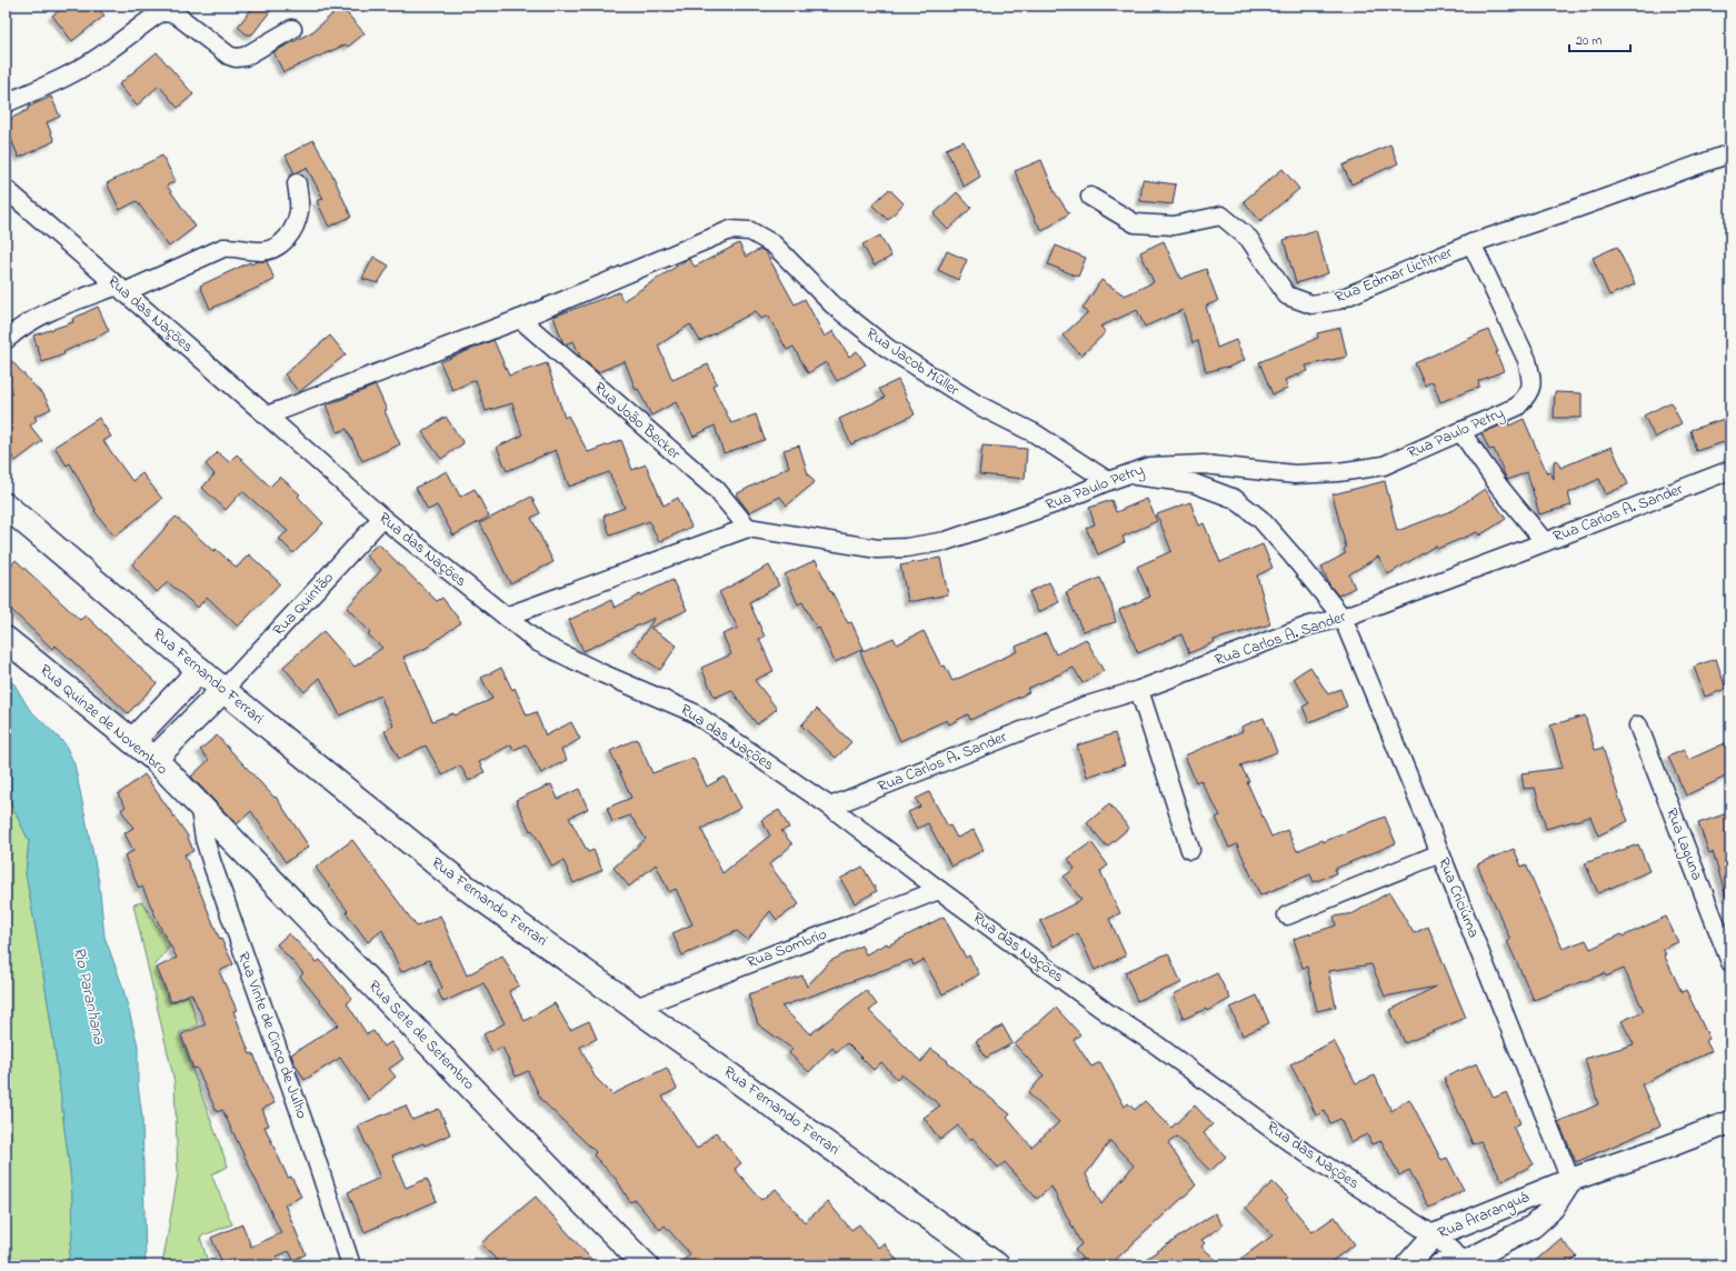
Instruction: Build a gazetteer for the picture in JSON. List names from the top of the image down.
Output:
{
  "streets": {
    "main road": ["Rua Fernando Ferrari", "Rua Quinze de Novembro", "Rua Sete de Setembro"],
    "street": [
      "Rua Edmar Lichtner",
      "Rua das Nações",
      "Rua Jacob Müller",
      "Rua João Becker",
      "Rua Paulo Petry",
      "Rua Carlos A. Sander",
      "Rua Quintão",
      "Rua Laguna",
      "Rua Criciúma",
      "Rua Sombrio",
      "Rua Vinte de Cinco de Julho",
      "Rua Araranguá"
    ]
  },
  "crossings": [
    ["Rua Edmar Lichtner", "Rua Paulo Petry"],
    ["Rua das Nações", "Rua Carlos A. Sander"],
    ["Rua das Nações", "Rua Quintão"],
    ["Rua das Nações", "Rua Sombrio"],
    ["Rua das Nações", "Rua Araranguá"],
    ["Rua Jacob Müller", "Rua João Becker"],
    ["Rua Jacob Müller", "Rua Paulo Petry"],
    ["Rua João Becker", "Rua Paulo Petry"],
    ["Rua Paulo Petry", "Rua Criciúma"],
    ["Rua Carlos A. Sander", "Rua Criciúma"],
    ["Rua Quintão", "Rua Fernando Ferrari"],
    ["Rua Fernando Ferrari", "Rua Sombrio"],
    ["Rua Quinze de Novembro", "Rua Vinte de Cinco de Julho"],
    ["Rua Quinze de Novembro", "Rua Sete de Setembro"],
    ["Rua Criciúma", "Rua Araranguá"],
    ["Rua Vinte de Cinco de Julho", "Rua Sete de Setembro"]
  ],
  "water": ["Rio Paranhana"],
  "scale_bar": "20 m"
}
